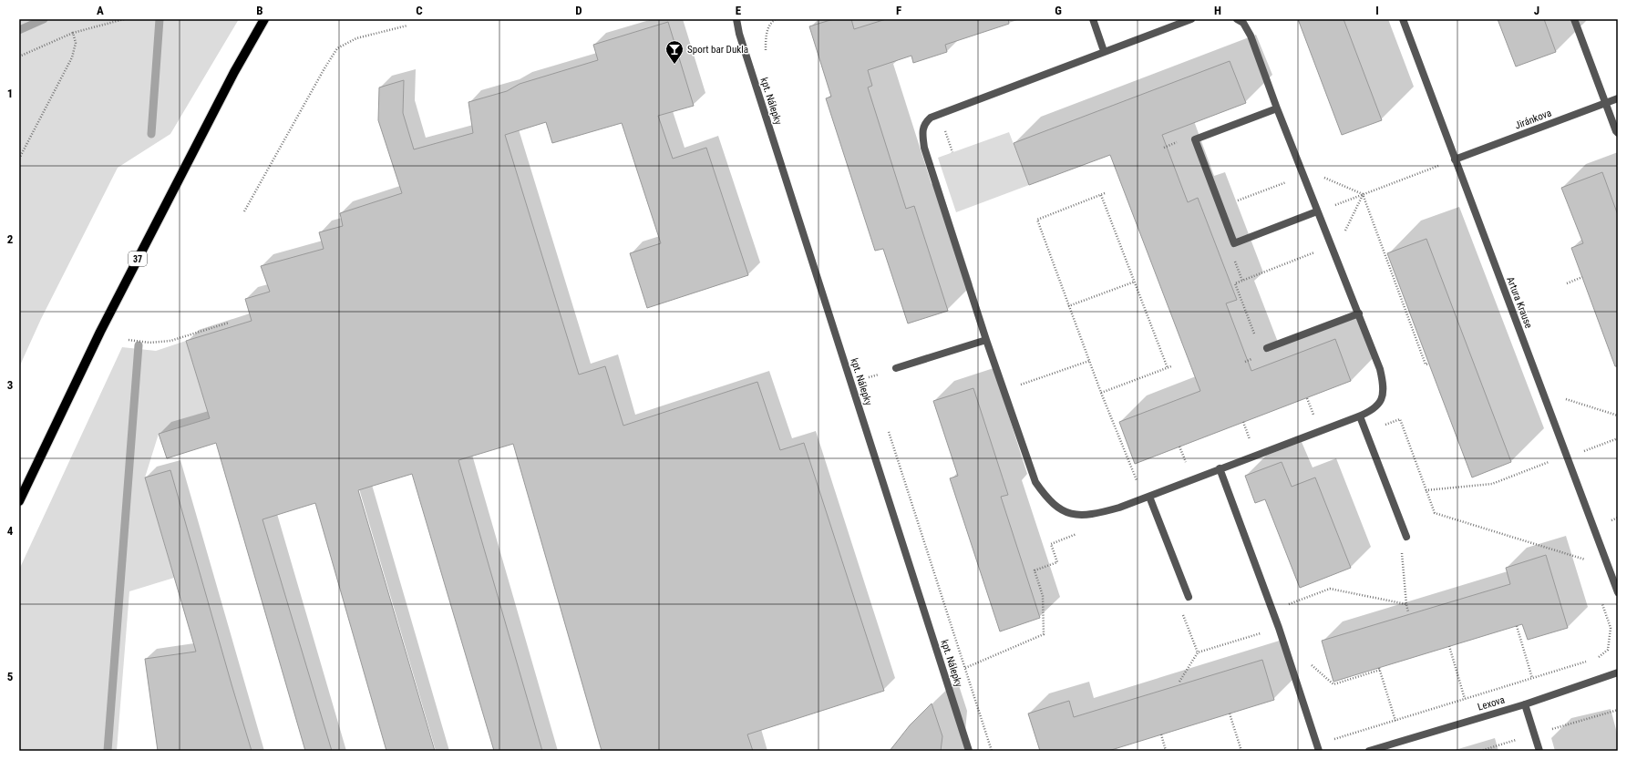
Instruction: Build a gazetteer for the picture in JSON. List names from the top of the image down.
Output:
{
  "streets": {
    "main road": ["37"],
    "street": [
      "kpt. Nálepky",
      "Jiránkova",
      "Artura Krause",
      "Lexova"
    ]
  },
  "crossings": [
    ["Jiránkova", "Artura Krause"]
  ],
  "places": {
    "bar": ["Sport bar Dukla"]
  },
  "grid": {
    "columns": [
      "A",
      "B",
      "C",
      "D",
      "E",
      "F",
      "G",
      "H",
      "I",
      "J"
    ],
    "rows": [
      "1",
      "2",
      "3",
      "4",
      "5"
    ]
  }
}
